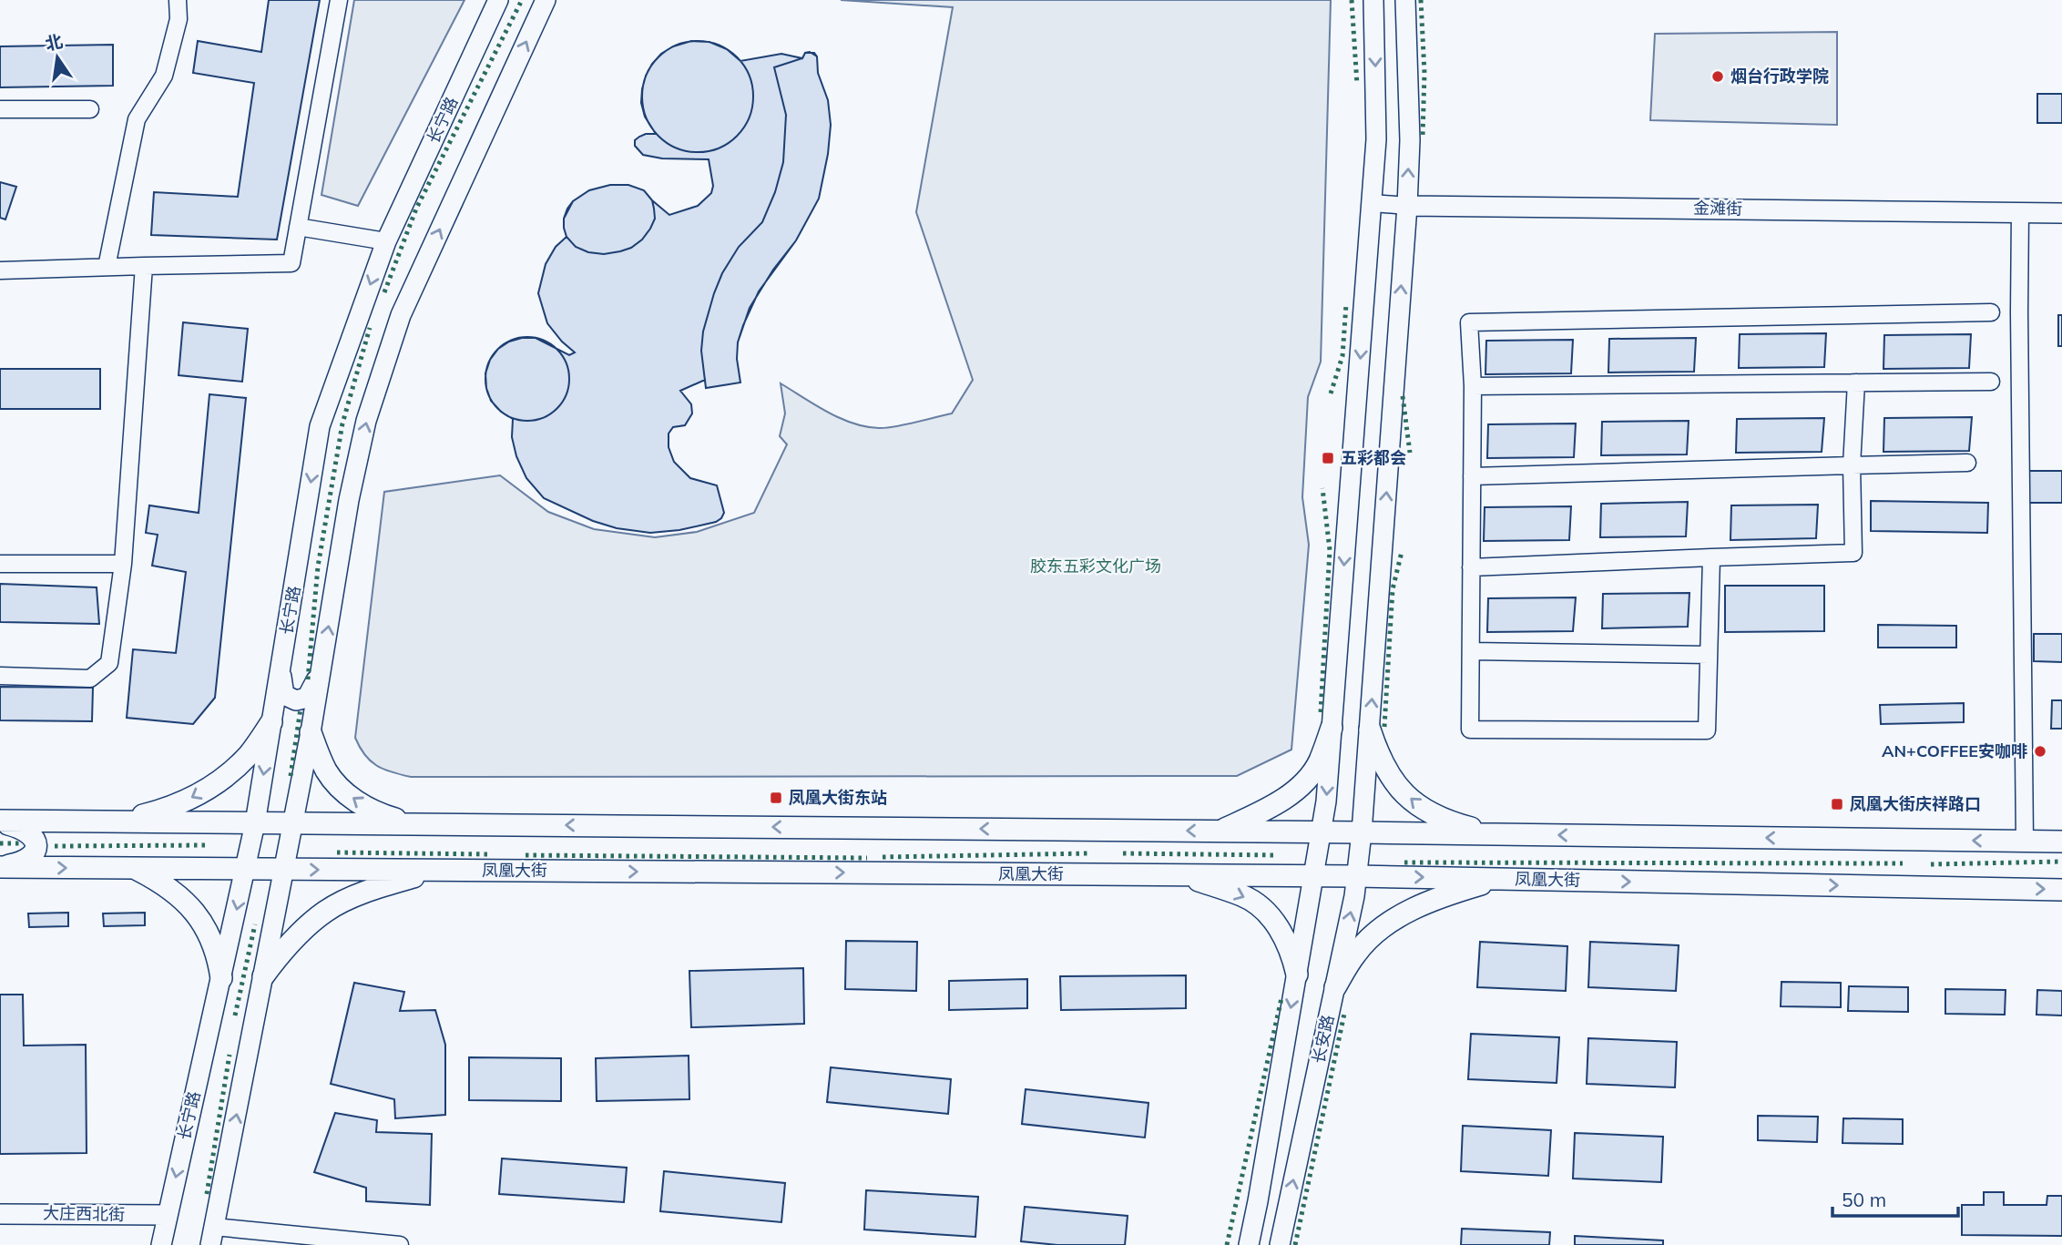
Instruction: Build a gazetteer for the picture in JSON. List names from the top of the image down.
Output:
{
  "streets": {
    "main road": ["凤凰大街"],
    "street": [
      "长宁路",
      "金滩街",
      "长安路",
      "大庄西北街"
    ]
  },
  "crossings": [
    ["长宁路", "凤凰大街"],
    ["长宁路", "大庄西北街"],
    ["金滩街", "长安路"],
    ["凤凰大街", "长安路"]
  ],
  "parks": ["胶东五彩文化广场"],
  "places": {
    "other": ["烟台行政学院", "AN+COFFEE安咖啡"],
    "transit": ["五彩都会", "凤凰大街东站", "凤凰大街庆祥路口"]
  },
  "scale_bar": "50 m",
  "north": "top"
}
